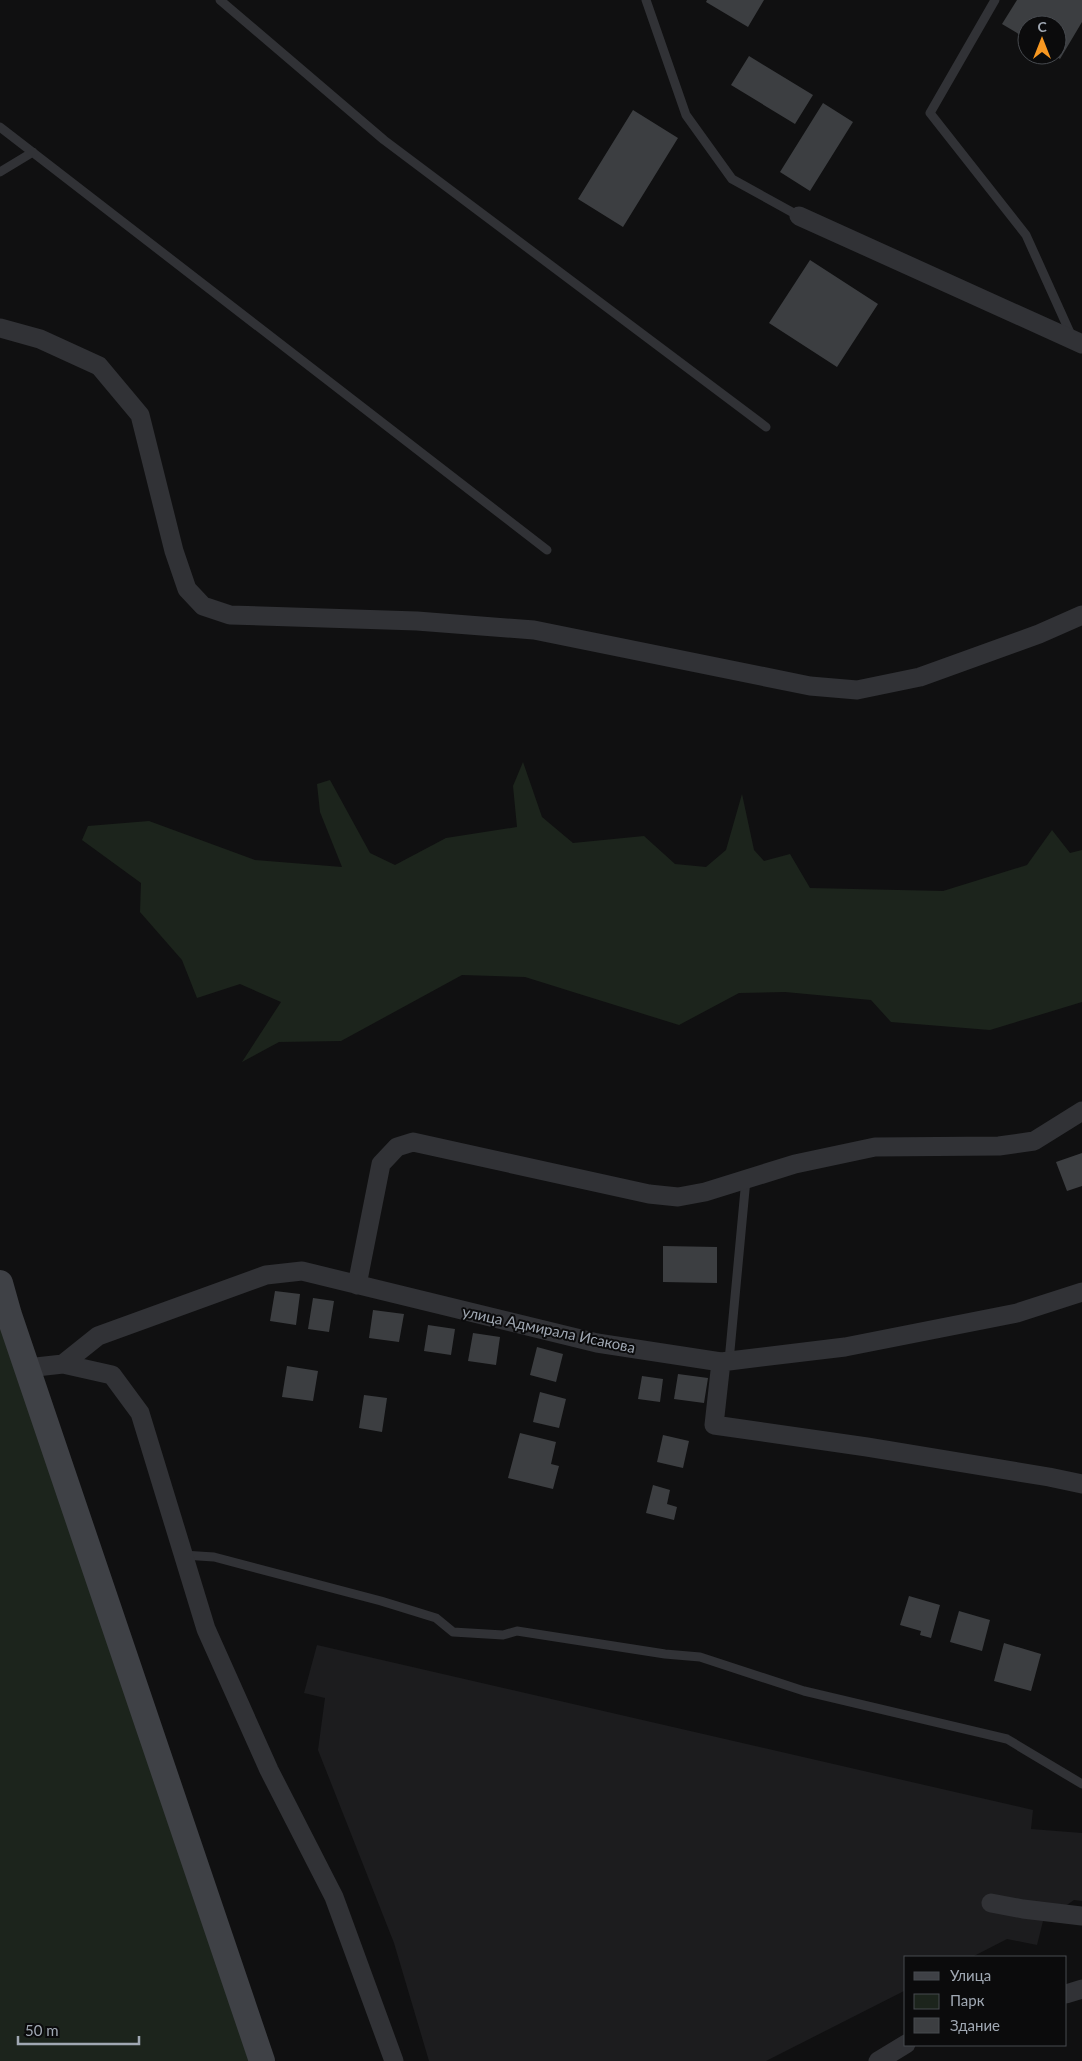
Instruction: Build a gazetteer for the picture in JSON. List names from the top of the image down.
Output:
{
  "streets": {
    "street": ["улица Адмирала Исакова"]
  },
  "legend": ["Улица", "Парк", "Здание"],
  "scale_bar": "50 m",
  "north": "top"
}
